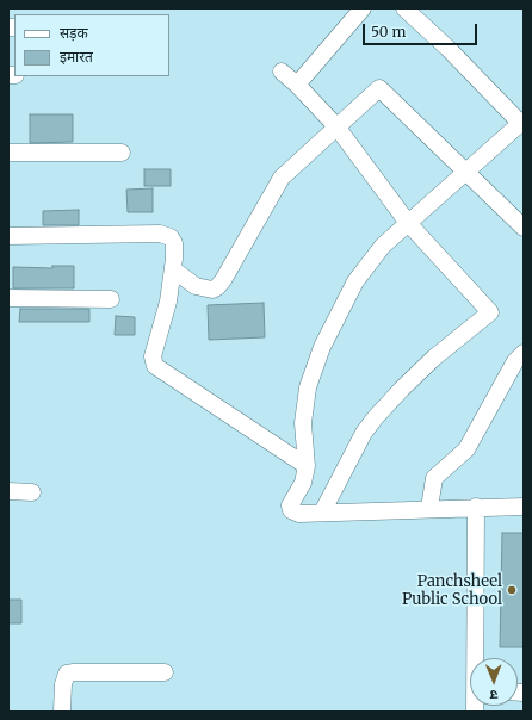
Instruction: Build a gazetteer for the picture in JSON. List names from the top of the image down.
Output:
{
  "places": ["Panchsheel Public School"],
  "legend": ["सड़क", "इमारत"],
  "scale_bar": "50 m",
  "north": "bottom"
}
